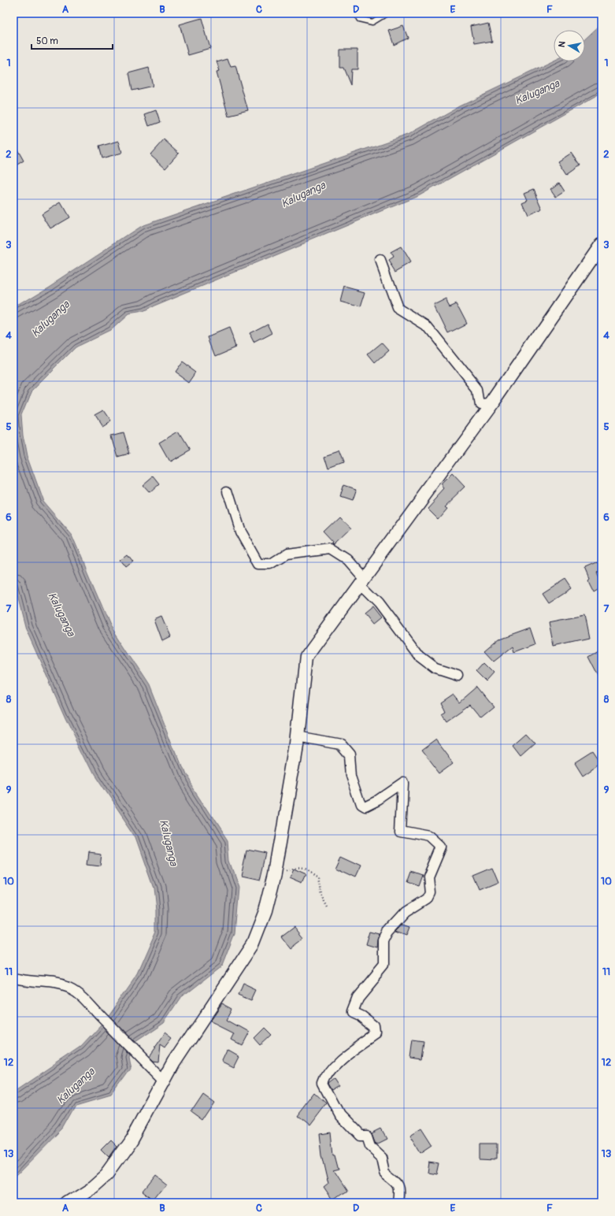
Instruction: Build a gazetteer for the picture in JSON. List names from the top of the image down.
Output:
{
  "water": ["Kaluganga"],
  "scale_bar": "50 m",
  "north": "left",
  "grid": {
    "columns": [
      "A",
      "B",
      "C",
      "D",
      "E",
      "F"
    ],
    "rows": [
      "1",
      "2",
      "3",
      "4",
      "5",
      "6",
      "7",
      "8",
      "9",
      "10",
      "11",
      "12",
      "13"
    ]
  }
}
